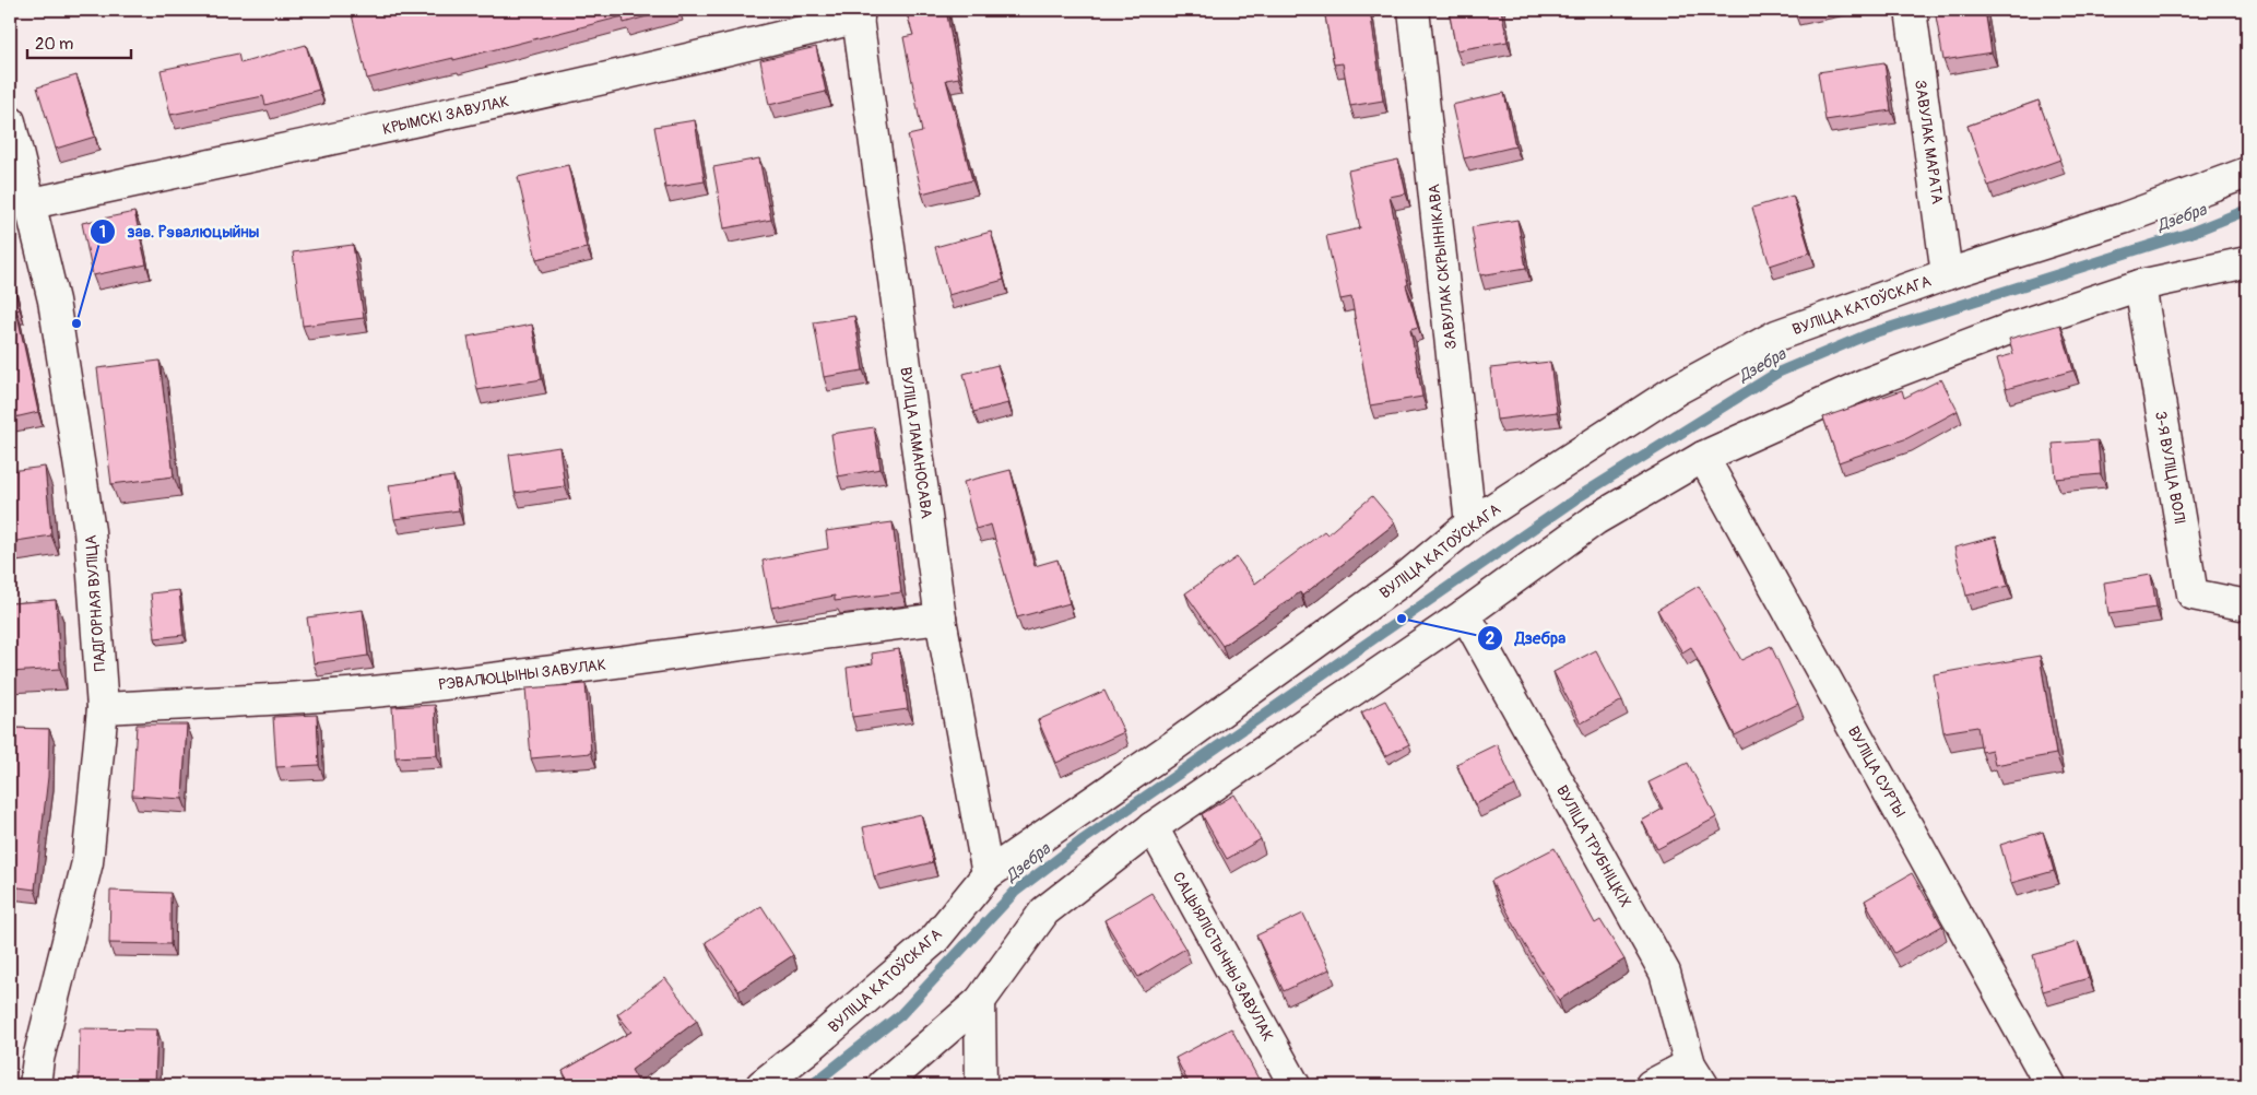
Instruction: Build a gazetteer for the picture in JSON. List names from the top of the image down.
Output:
{
  "streets": {
    "street": [
      "КРЫМСКІ ЗАВУЛАК",
      "ЗАВУЛАК МАРАТА",
      "ЗАВУЛАК СКРЫННІКАВА",
      "ВУЛІЦА КАТОЎСКАГА",
      "ВУЛІЦА ЛАМАНОСАВА",
      "3-Я ВУЛІЦА ВОЛІ",
      "ПАДГОРНАЯ ВУЛІЦА",
      "РЭВАЛЮЦЫНЫ ЗАВУЛАК",
      "ВУЛІЦА СУРТЫ",
      "ВУЛІЦА ТРУБНІЦКІХ",
      "САЦЫЯЛІСТЫЧНЫ ЗАВУЛАК"
    ]
  },
  "crossings": [
    ["КРЫМСКІ ЗАВУЛАК", "ВУЛІЦА ЛАМАНОСАВА"],
    ["КРЫМСКІ ЗАВУЛАК", "ПАДГОРНАЯ ВУЛІЦА"],
    ["ЗАВУЛАК МАРАТА", "ВУЛІЦА КАТОЎСКАГА"],
    ["ЗАВУЛАК СКРЫННІКАВА", "ВУЛІЦА КАТОЎСКАГА"],
    ["ВУЛІЦА КАТОЎСКАГА", "ВУЛІЦА ЛАМАНОСАВА"],
    ["ВУЛІЦА ЛАМАНОСАВА", "РЭВАЛЮЦЫНЫ ЗАВУЛАК"],
    ["ПАДГОРНАЯ ВУЛІЦА", "РЭВАЛЮЦЫНЫ ЗАВУЛАК"]
  ],
  "water": ["Дзебра"],
  "places": ["зав. Рэвалюцыйны", "Дзебра"],
  "scale_bar": "20 m"
}
